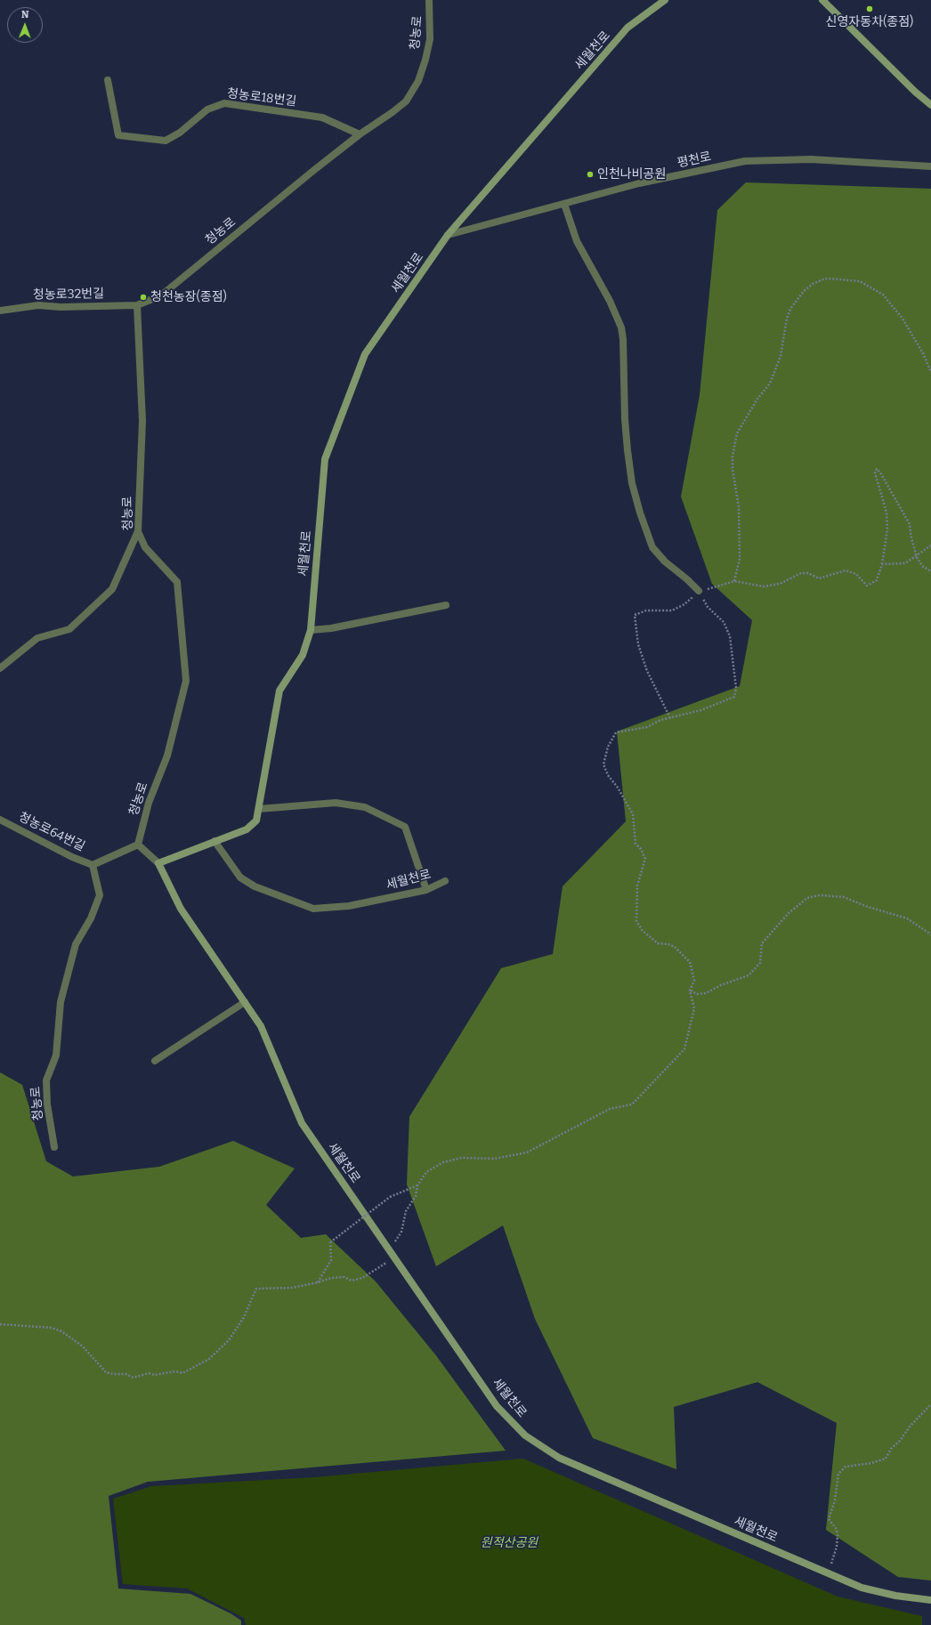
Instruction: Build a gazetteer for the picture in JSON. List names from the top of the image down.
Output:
{
  "streets": {
    "street": [
      "청농로",
      "세월천로",
      "청농로18번길",
      "평천로",
      "청농로32번길",
      "청농로64번길"
    ]
  },
  "crossings": [
    ["청농로", "세월천로"],
    ["청농로", "청농로18번길"],
    ["청농로", "청농로32번길"],
    ["청농로", "청농로64번길"],
    ["세월천로", "평천로"]
  ],
  "parks": ["원적산공원"],
  "places": ["신영자동차(종점)", "인천나비공원", "청천농장(종점)"],
  "north": "top"
}
